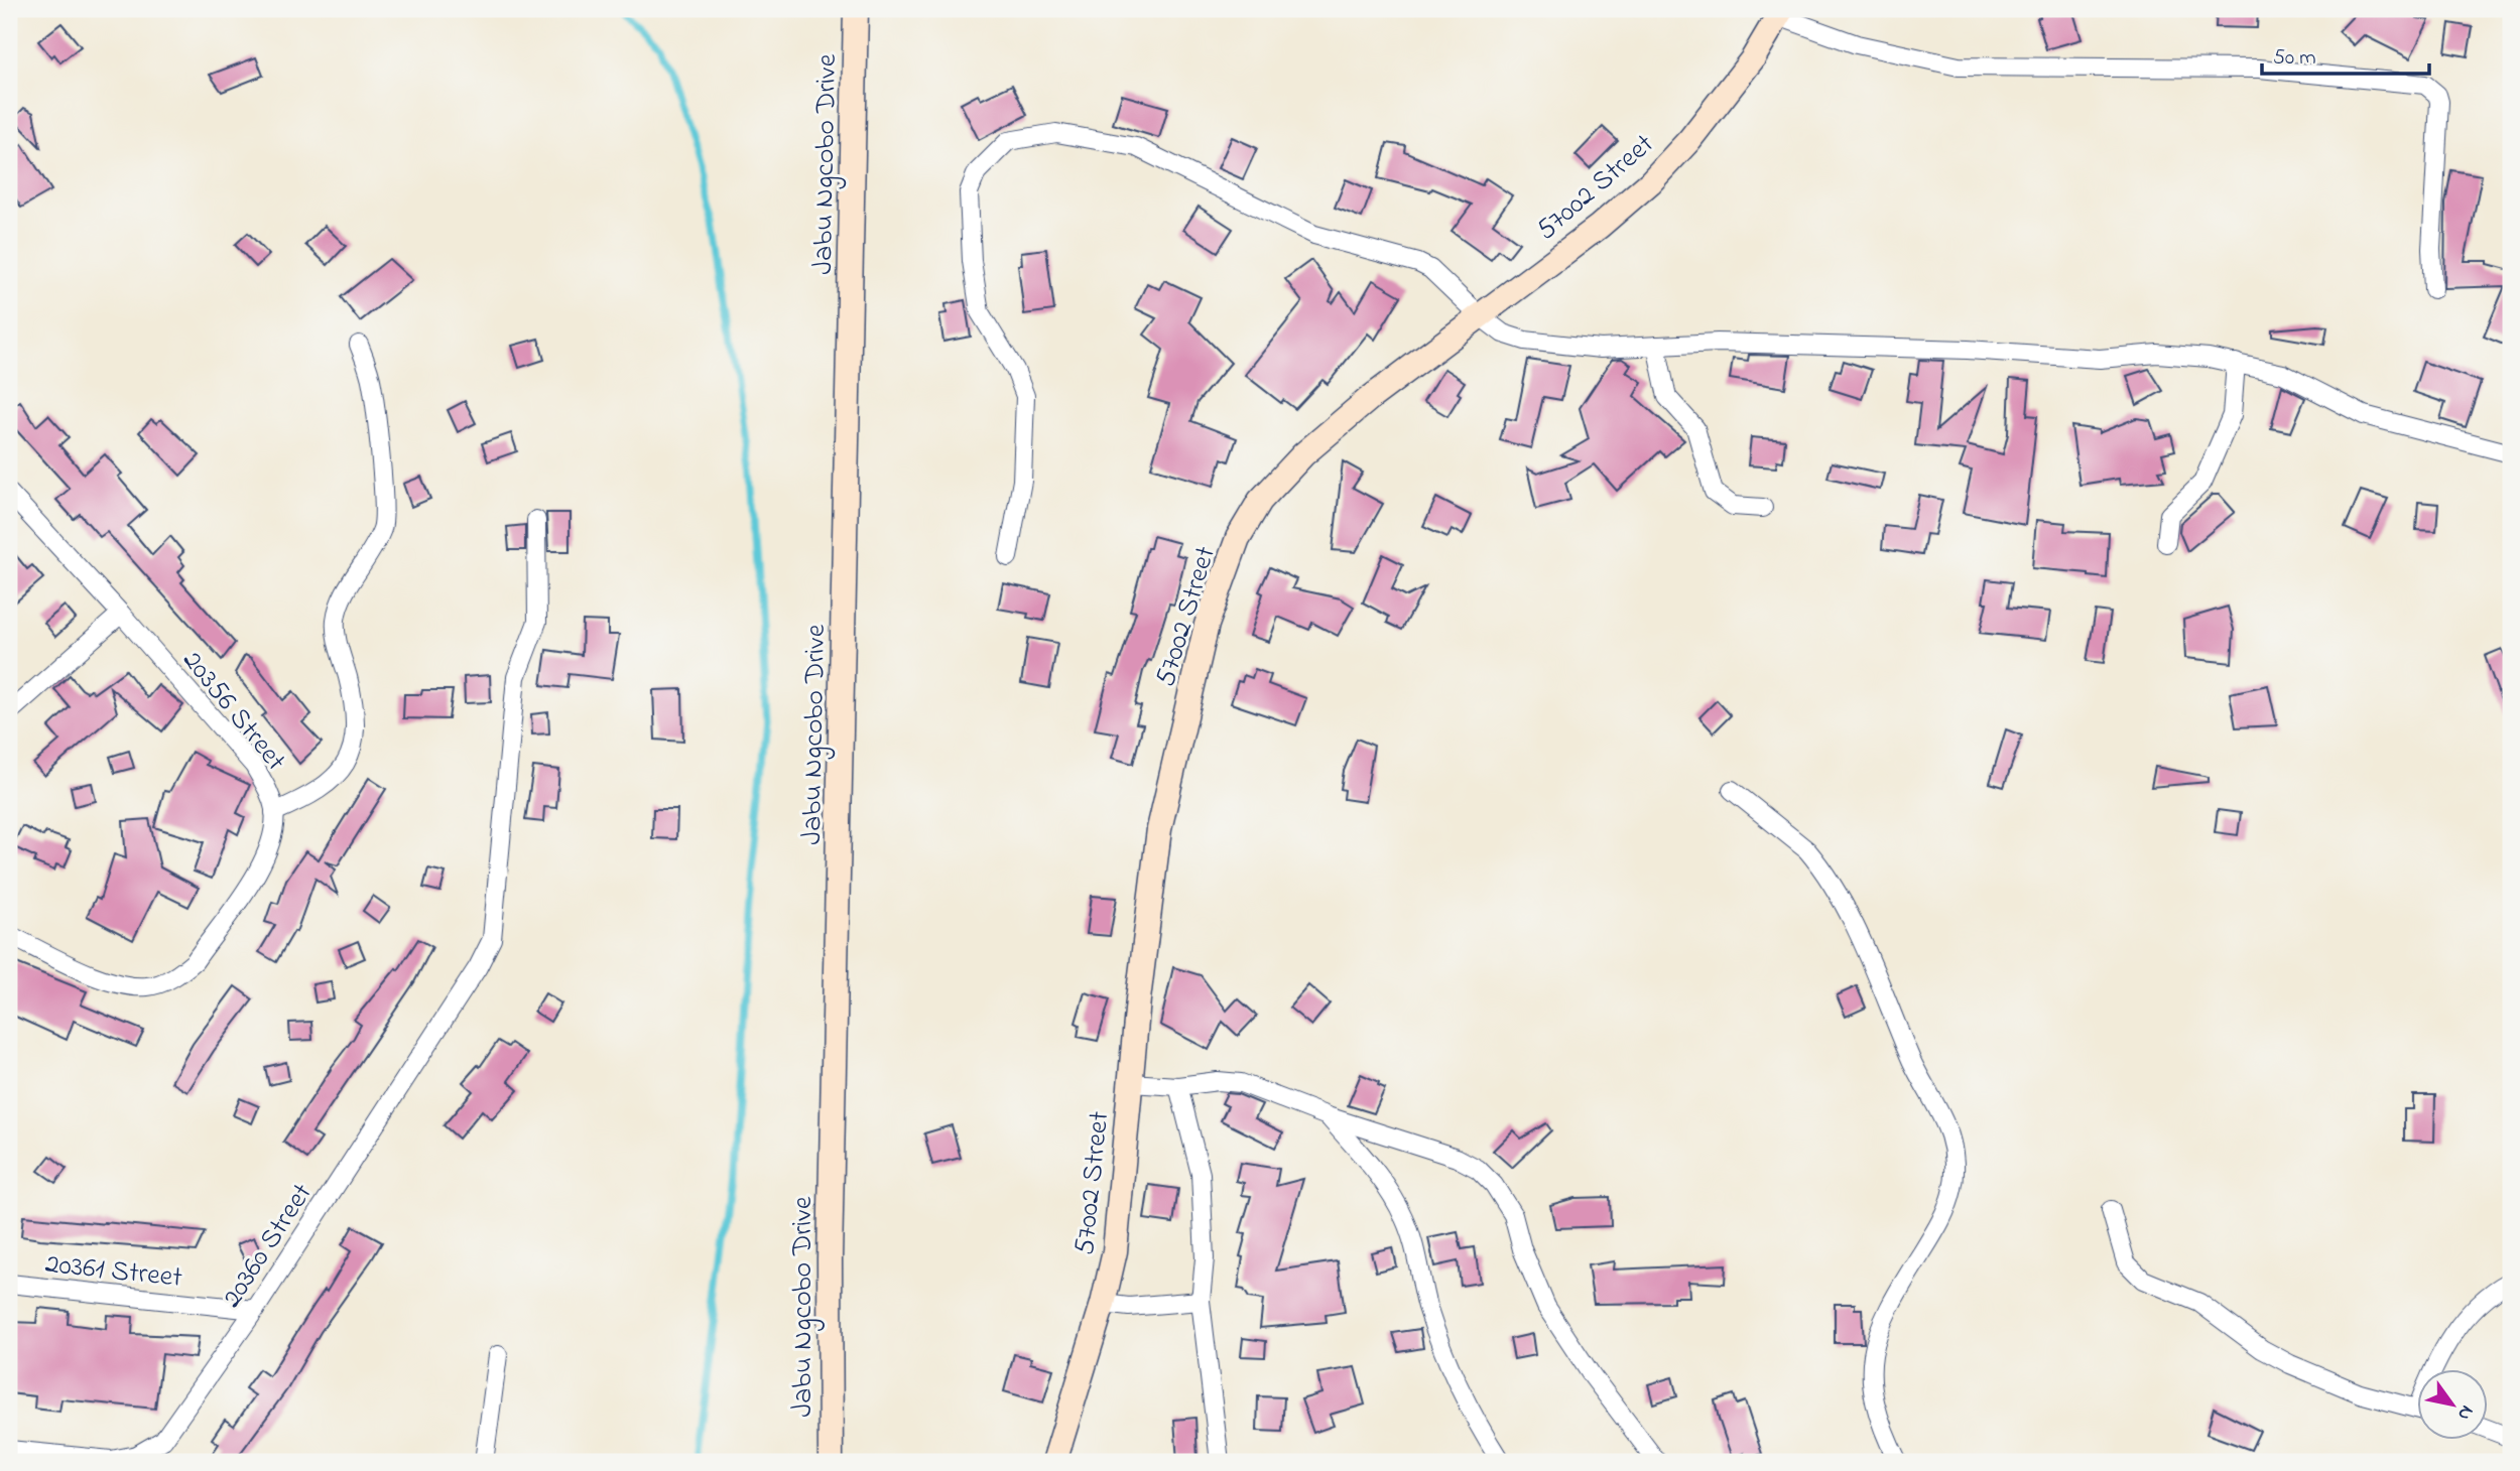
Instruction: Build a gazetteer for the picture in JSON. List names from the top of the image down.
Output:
{
  "streets": {
    "street": [
      "Jabu Ngcobo Drive",
      "57002 Street",
      "20356 Street",
      "20360 Street",
      "20361 Street"
    ]
  },
  "crossings": [
    ["20360 Street", "20361 Street"]
  ],
  "scale_bar": "50 m",
  "north": "bottom right"
}
